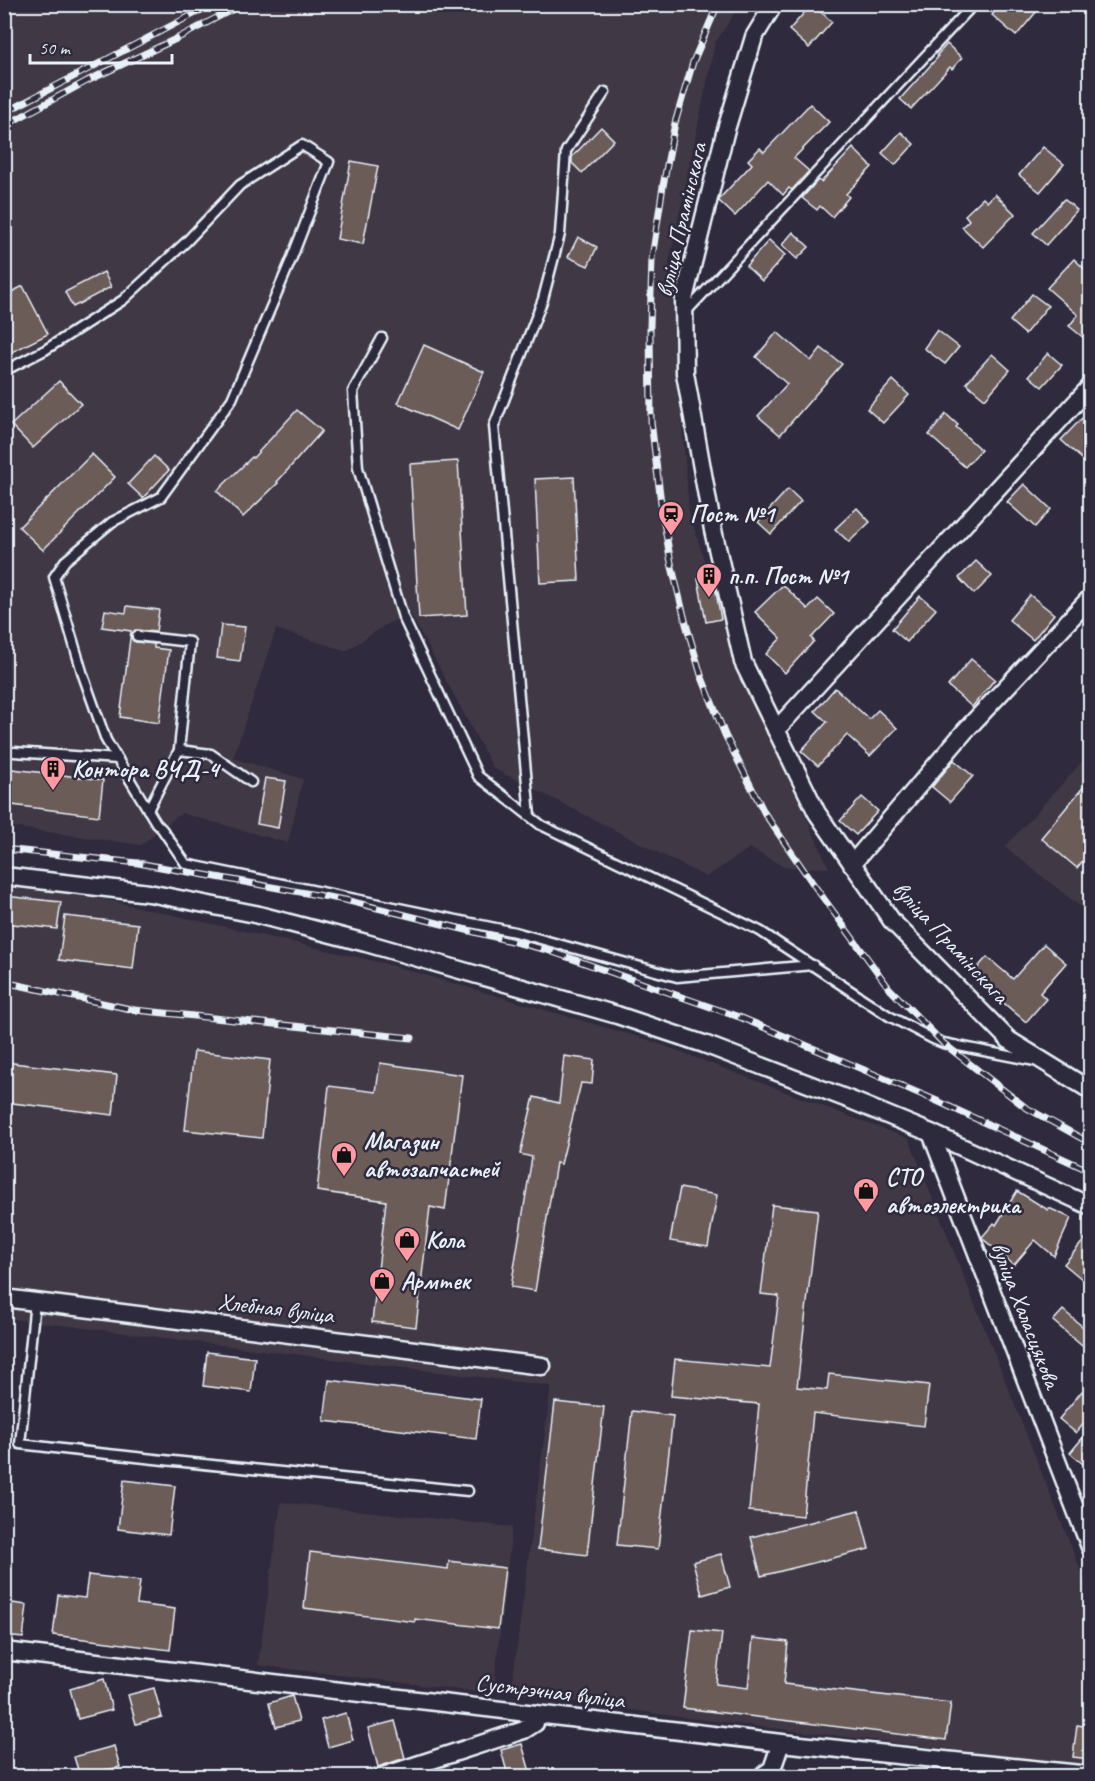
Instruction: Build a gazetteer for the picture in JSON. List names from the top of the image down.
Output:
{
  "streets": {
    "street": [
      "вуліца Прамінскага",
      "Хлебная вуліца",
      "вуліца Халасцякова",
      "Сустрэчная вуліца"
    ]
  },
  "places": {
    "station": ["Пост №1"],
    "building": ["п.п. Пост №1", "Контора ВЧД-4"],
    "shop": [
      "Магазин автозапчастей",
      "СТО автоэлектрика",
      "Кола",
      "Армтек"
    ]
  },
  "scale_bar": "50 m"
}
